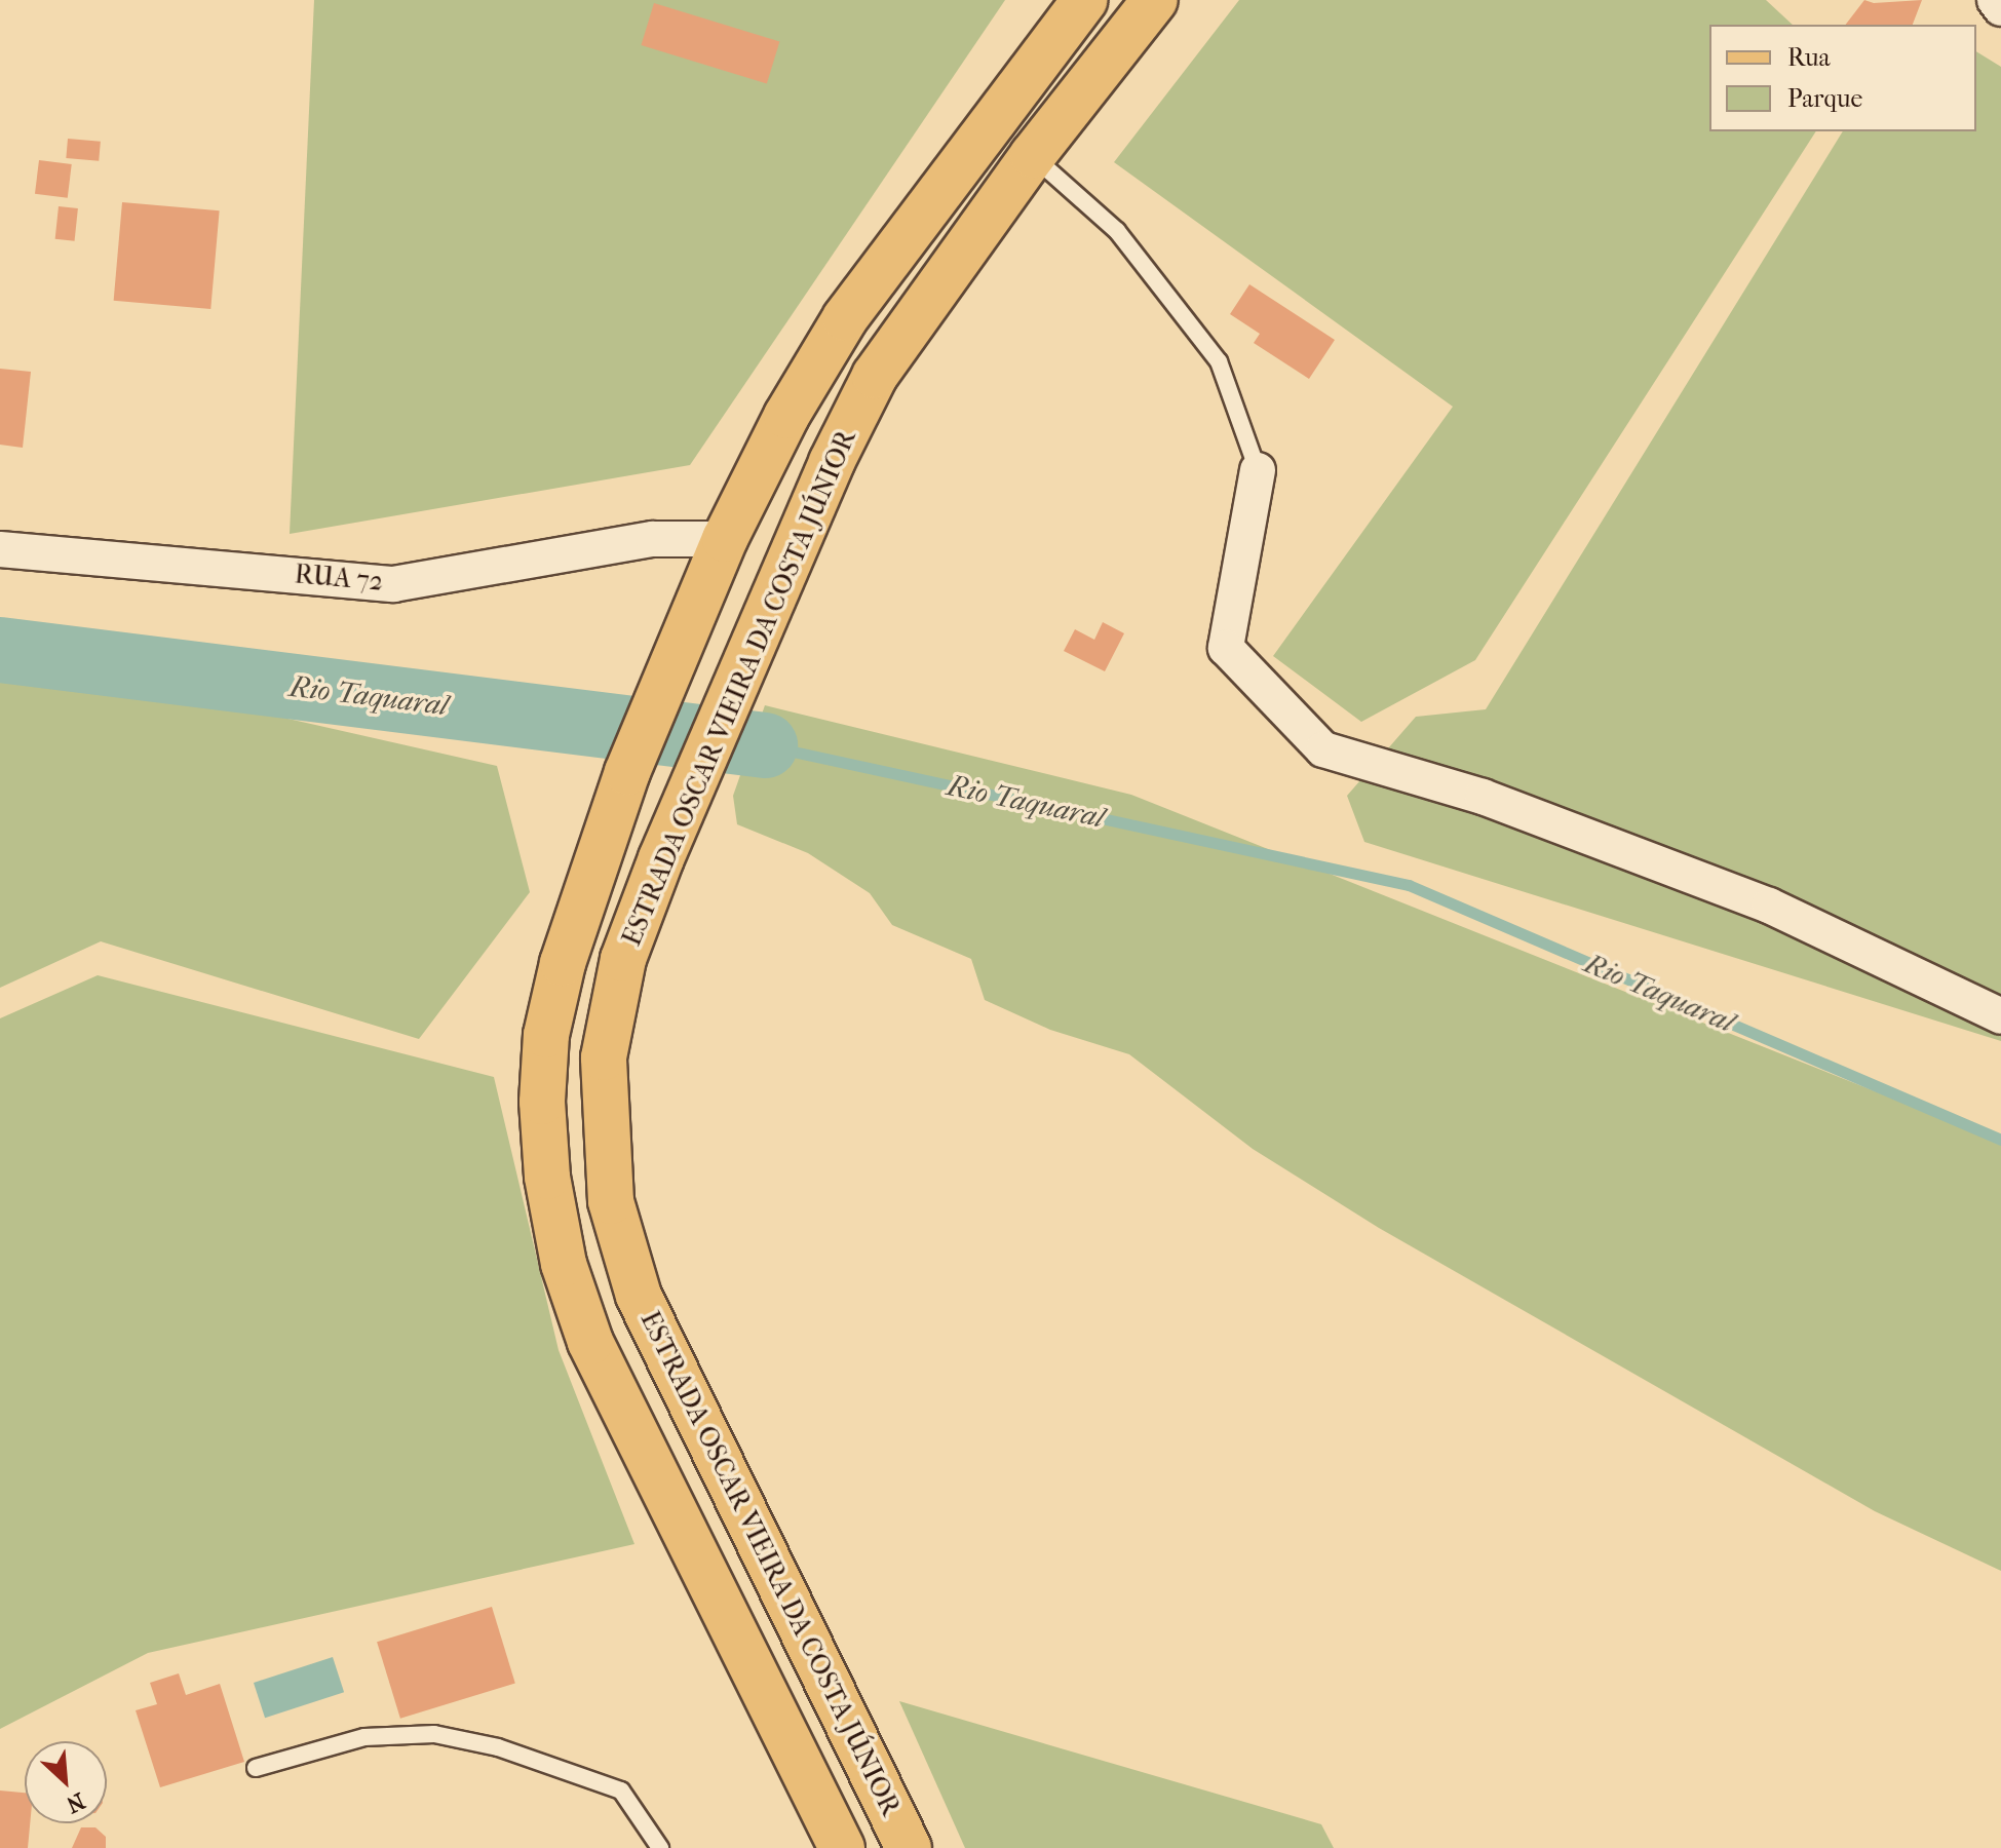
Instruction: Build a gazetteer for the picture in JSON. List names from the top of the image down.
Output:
{
  "streets": {
    "main road": ["ESTRADA OSCAR VIEIRA DA COSTA JÚNIOR"],
    "street": ["RUA 72"]
  },
  "water": ["Rio Taquaral"],
  "legend": ["Rua", "Parque"],
  "north": "bottom right"
}
